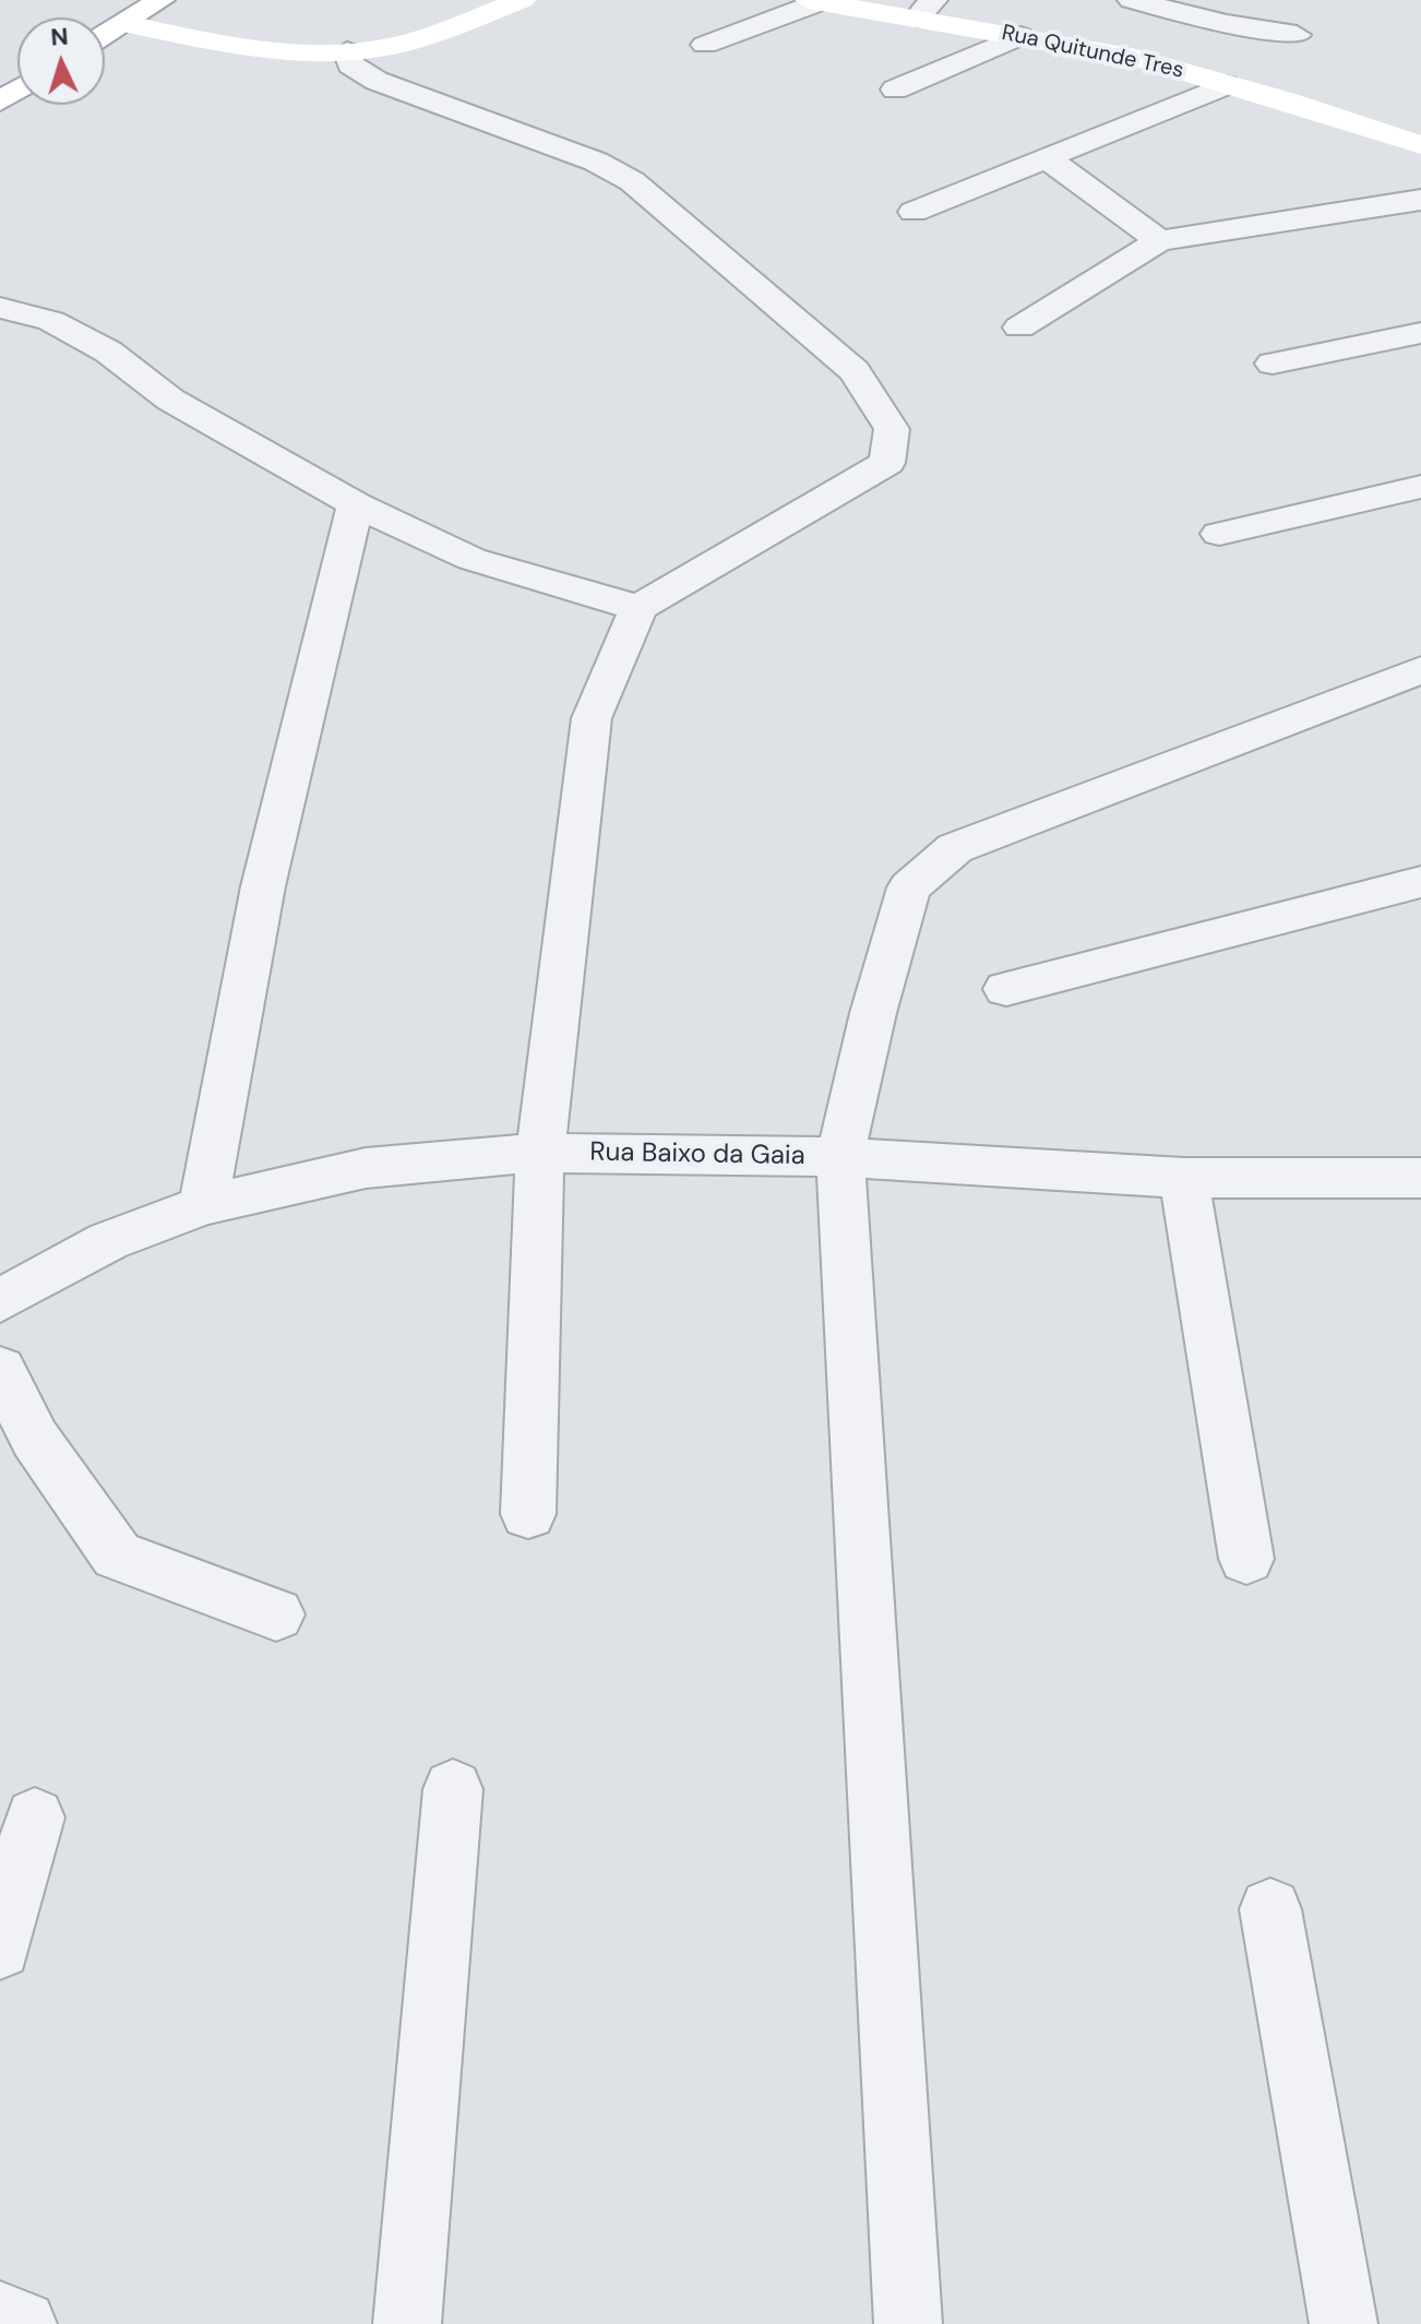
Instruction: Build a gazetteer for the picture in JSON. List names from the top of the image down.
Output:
{
  "streets": {
    "street": ["Rua Quitunde Tres", "Rua Baixo da Gaia"]
  },
  "north": "top"
}
